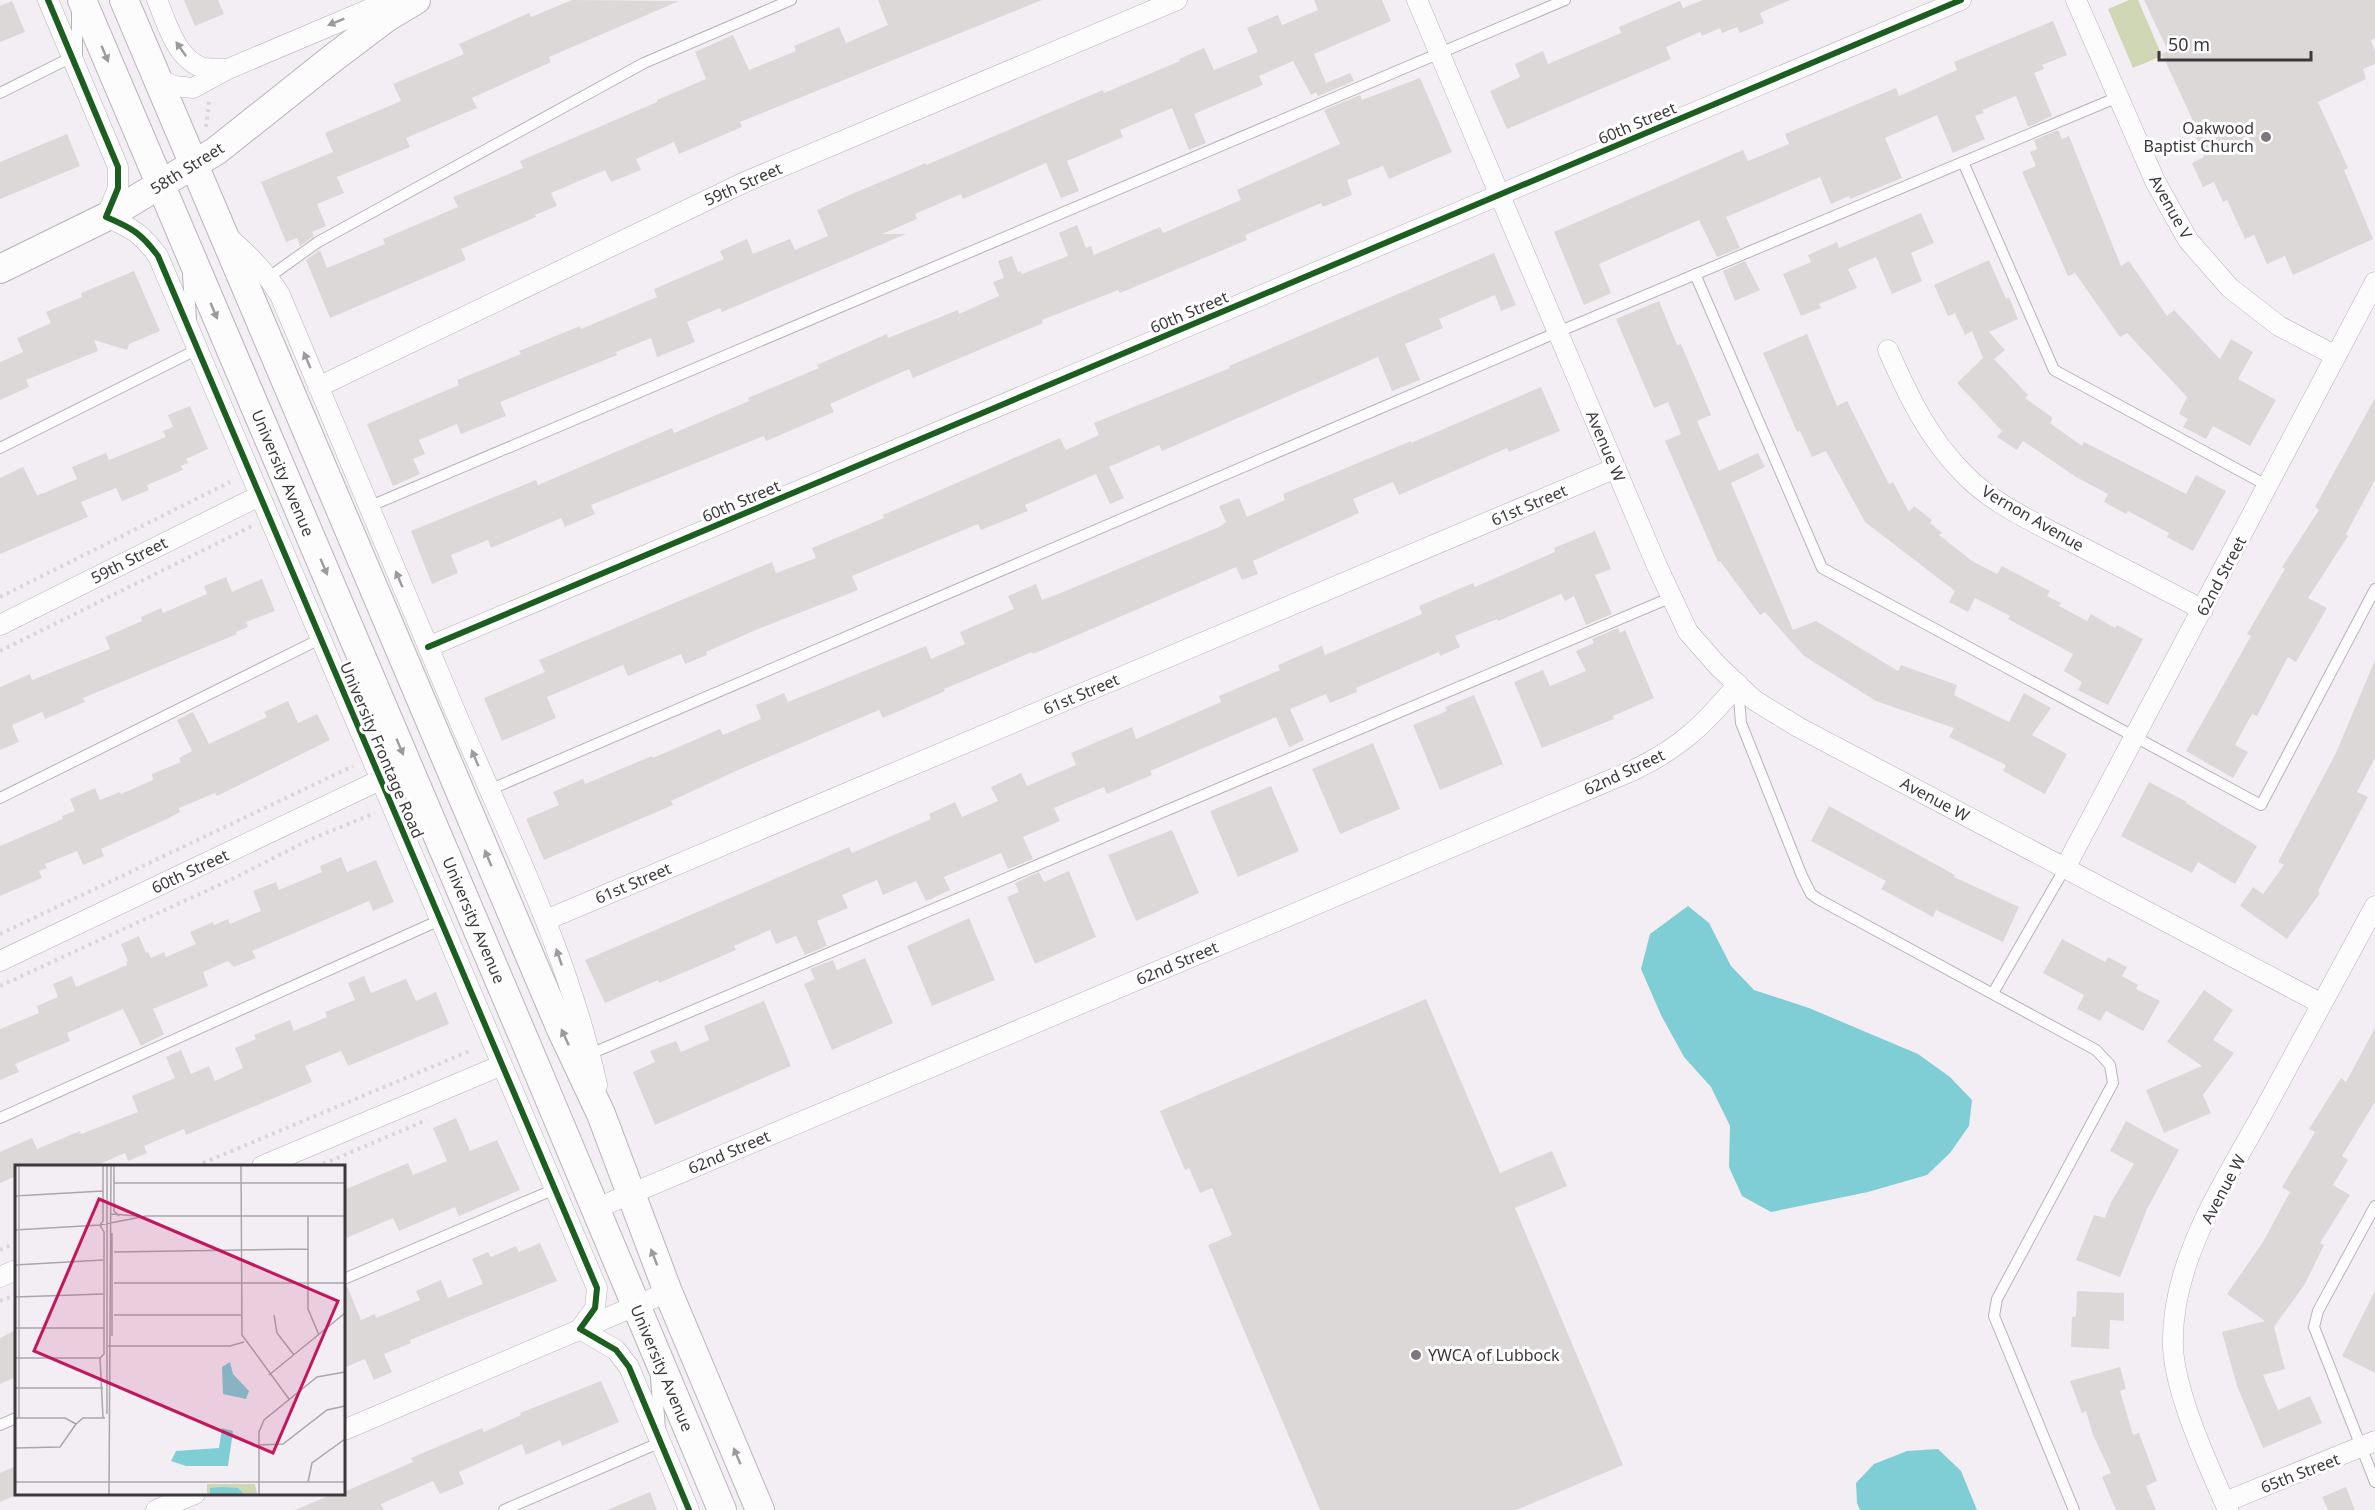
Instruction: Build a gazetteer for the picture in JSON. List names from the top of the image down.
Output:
{
  "streets": {
    "main road": ["58th Street", "University Avenue"],
    "street": [
      "60th Street",
      "59th Street",
      "Avenue V",
      "Avenue W",
      "61st Street",
      "Vernon Avenue",
      "62nd Street",
      "University Frontage Road",
      "65th Street"
    ]
  },
  "crossings": [
    ["60th Street", "Avenue W"],
    ["60th Street", "University Frontage Road"],
    ["58th Street", "University Avenue"],
    ["58th Street", "University Frontage Road"],
    ["59th Street", "University Frontage Road"],
    ["Avenue V", "62nd Street"],
    ["Avenue W", "61st Street"],
    ["Avenue W", "62nd Street"],
    ["Avenue W", "65th Street"],
    ["University Avenue", "62nd Street"],
    ["Vernon Avenue", "62nd Street"]
  ],
  "places": ["Oakwood Baptist Church", "YWCA of Lubbock"],
  "scale_bar": "50 m"
}
